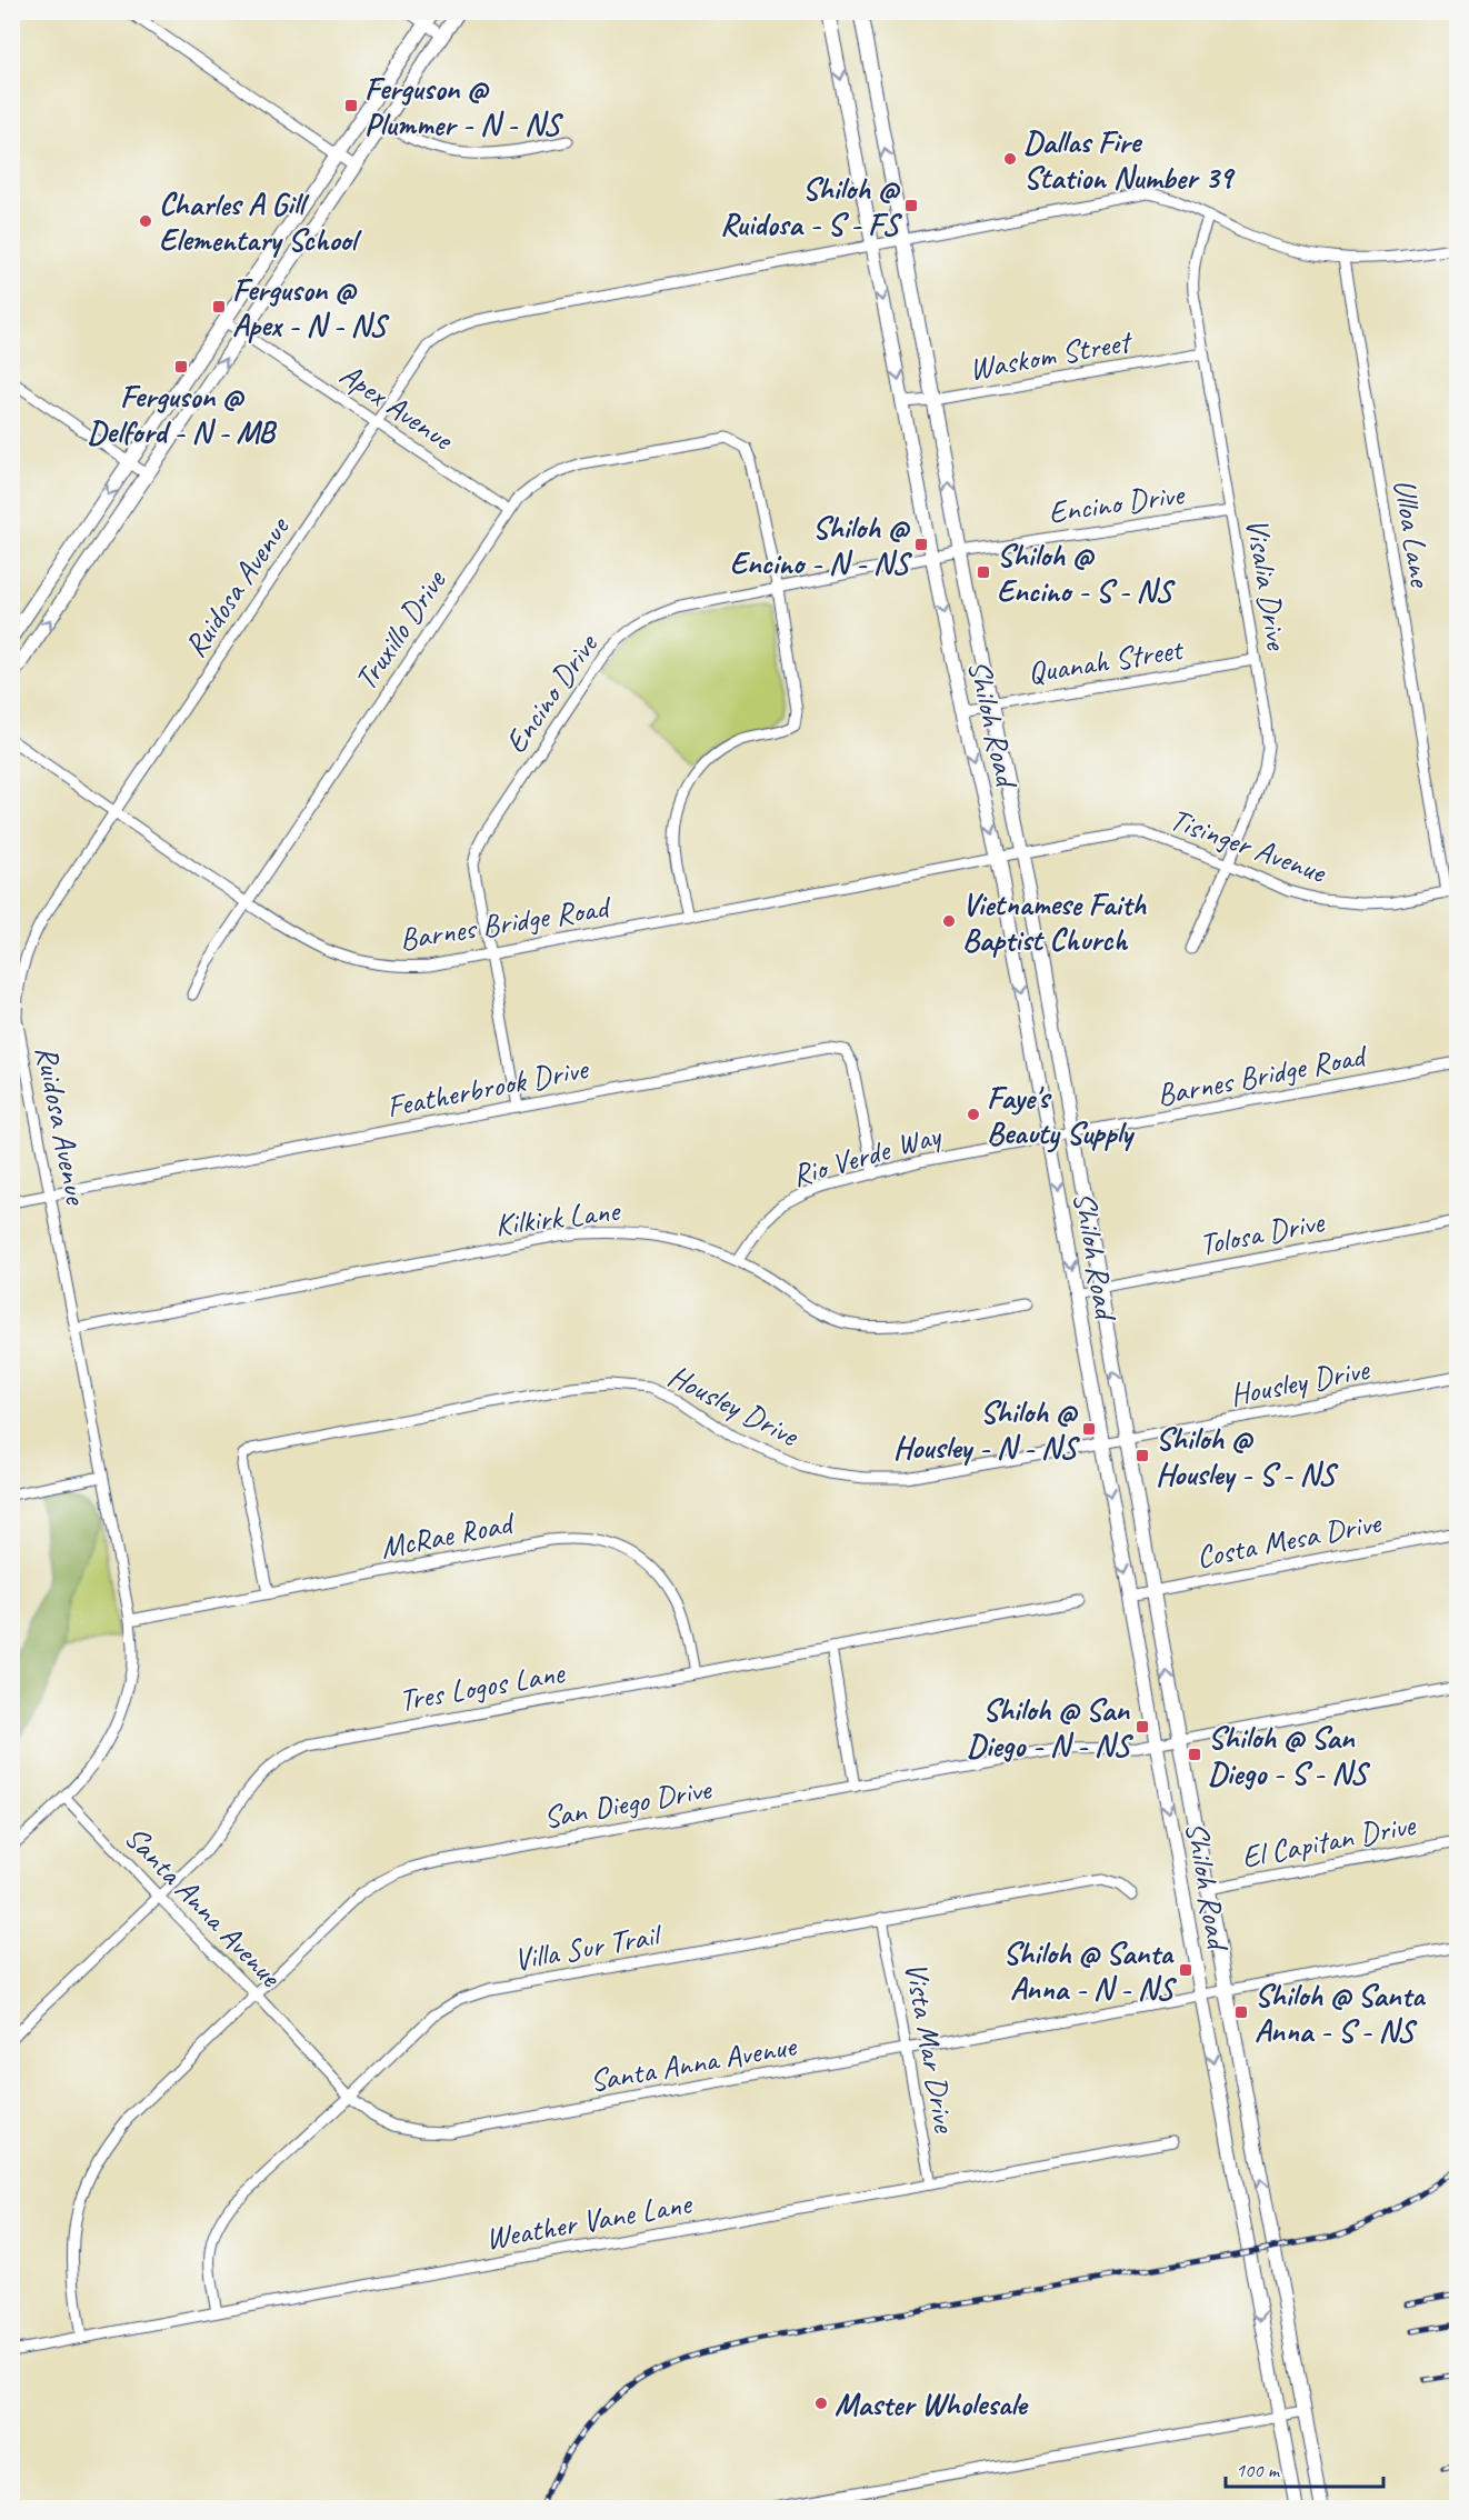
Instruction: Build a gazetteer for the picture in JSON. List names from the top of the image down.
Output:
{
  "streets": {
    "main road": ["Shiloh Road"],
    "street": [
      "Waskom Street",
      "Apex Avenue",
      "Encino Drive",
      "Ulloa Lane",
      "Visalia Drive",
      "Ruidosa Avenue",
      "Truxillo Drive",
      "Quanah Street",
      "Tisinger Avenue",
      "Barnes Bridge Road",
      "Featherbrook Drive",
      "Rio Verde Way",
      "Kilkirk Lane",
      "Tolosa Drive",
      "Housley Drive",
      "McRae Road",
      "Costa Mesa Drive",
      "Tres Logos Lane",
      "San Diego Drive",
      "El Capitan Drive",
      "Santa Anna Avenue",
      "Villa Sur Trail",
      "Vista Mar Drive",
      "Weather Vane Lane"
    ]
  },
  "crossings": [
    ["Waskom Street", "Visalia Drive"],
    ["Waskom Street", "Shiloh Road"],
    ["Apex Avenue", "Ruidosa Avenue"],
    ["Apex Avenue", "Truxillo Drive"],
    ["Encino Drive", "Visalia Drive"],
    ["Encino Drive", "Truxillo Drive"],
    ["Encino Drive", "Shiloh Road"],
    ["Encino Drive", "Barnes Bridge Road"],
    ["Encino Drive", "Featherbrook Drive"],
    ["Ulloa Lane", "Ruidosa Avenue"],
    ["Ulloa Lane", "Tisinger Avenue"],
    ["Visalia Drive", "Ruidosa Avenue"],
    ["Visalia Drive", "Quanah Street"],
    ["Visalia Drive", "Tisinger Avenue"],
    ["Ruidosa Avenue", "Shiloh Road"],
    ["Ruidosa Avenue", "Barnes Bridge Road"],
    ["Ruidosa Avenue", "Featherbrook Drive"],
    ["Ruidosa Avenue", "Kilkirk Lane"],
    ["Ruidosa Avenue", "McRae Road"],
    ["Ruidosa Avenue", "Santa Anna Avenue"],
    ["Truxillo Drive", "Barnes Bridge Road"],
    ["Quanah Street", "Shiloh Road"],
    ["Shiloh Road", "Tisinger Avenue"],
    ["Shiloh Road", "Barnes Bridge Road"],
    ["Shiloh Road", "Rio Verde Way"],
    ["Shiloh Road", "Tolosa Drive"],
    ["Shiloh Road", "Housley Drive"],
    ["Shiloh Road", "Costa Mesa Drive"],
    ["Shiloh Road", "San Diego Drive"],
    ["Shiloh Road", "El Capitan Drive"],
    ["Shiloh Road", "Santa Anna Avenue"],
    ["Tisinger Avenue", "Barnes Bridge Road"],
    ["Barnes Bridge Road", "Rio Verde Way"],
    ["Featherbrook Drive", "Rio Verde Way"],
    ["Rio Verde Way", "Kilkirk Lane"],
    ["Housley Drive", "McRae Road"],
    ["McRae Road", "Tres Logos Lane"],
    ["Tres Logos Lane", "Santa Anna Avenue"],
    ["San Diego Drive", "Santa Anna Avenue"],
    ["San Diego Drive", "Weather Vane Lane"],
    ["Santa Anna Avenue", "Villa Sur Trail"],
    ["Santa Anna Avenue", "Vista Mar Drive"],
    ["Villa Sur Trail", "Vista Mar Drive"],
    ["Villa Sur Trail", "Weather Vane Lane"],
    ["Vista Mar Drive", "Weather Vane Lane"]
  ],
  "places": {
    "transit": [
      "Ferguson @ Plummer - N - NS",
      "Shiloh @ Ruidosa - S - FS",
      "Ferguson @ Apex - N - NS",
      "Ferguson @ Delford - N - MB",
      "Shiloh @ Encino - N - NS",
      "Shiloh @ Encino - S - NS",
      "Shiloh @ Housley - N - NS",
      "Shiloh @ Housley - S - NS",
      "Shiloh @ San Diego - N - NS",
      "Shiloh @ San Diego - S - NS",
      "Shiloh @ Santa Anna - N - NS",
      "Shiloh @ Santa Anna - S - NS"
    ],
    "other": [
      "Dallas Fire Station Number 39",
      "Charles A Gill Elementary School",
      "Vietnamese Faith Baptist Church",
      "Faye's Beauty Supply",
      "Master Wholesale"
    ]
  },
  "scale_bar": "100 m"
}
